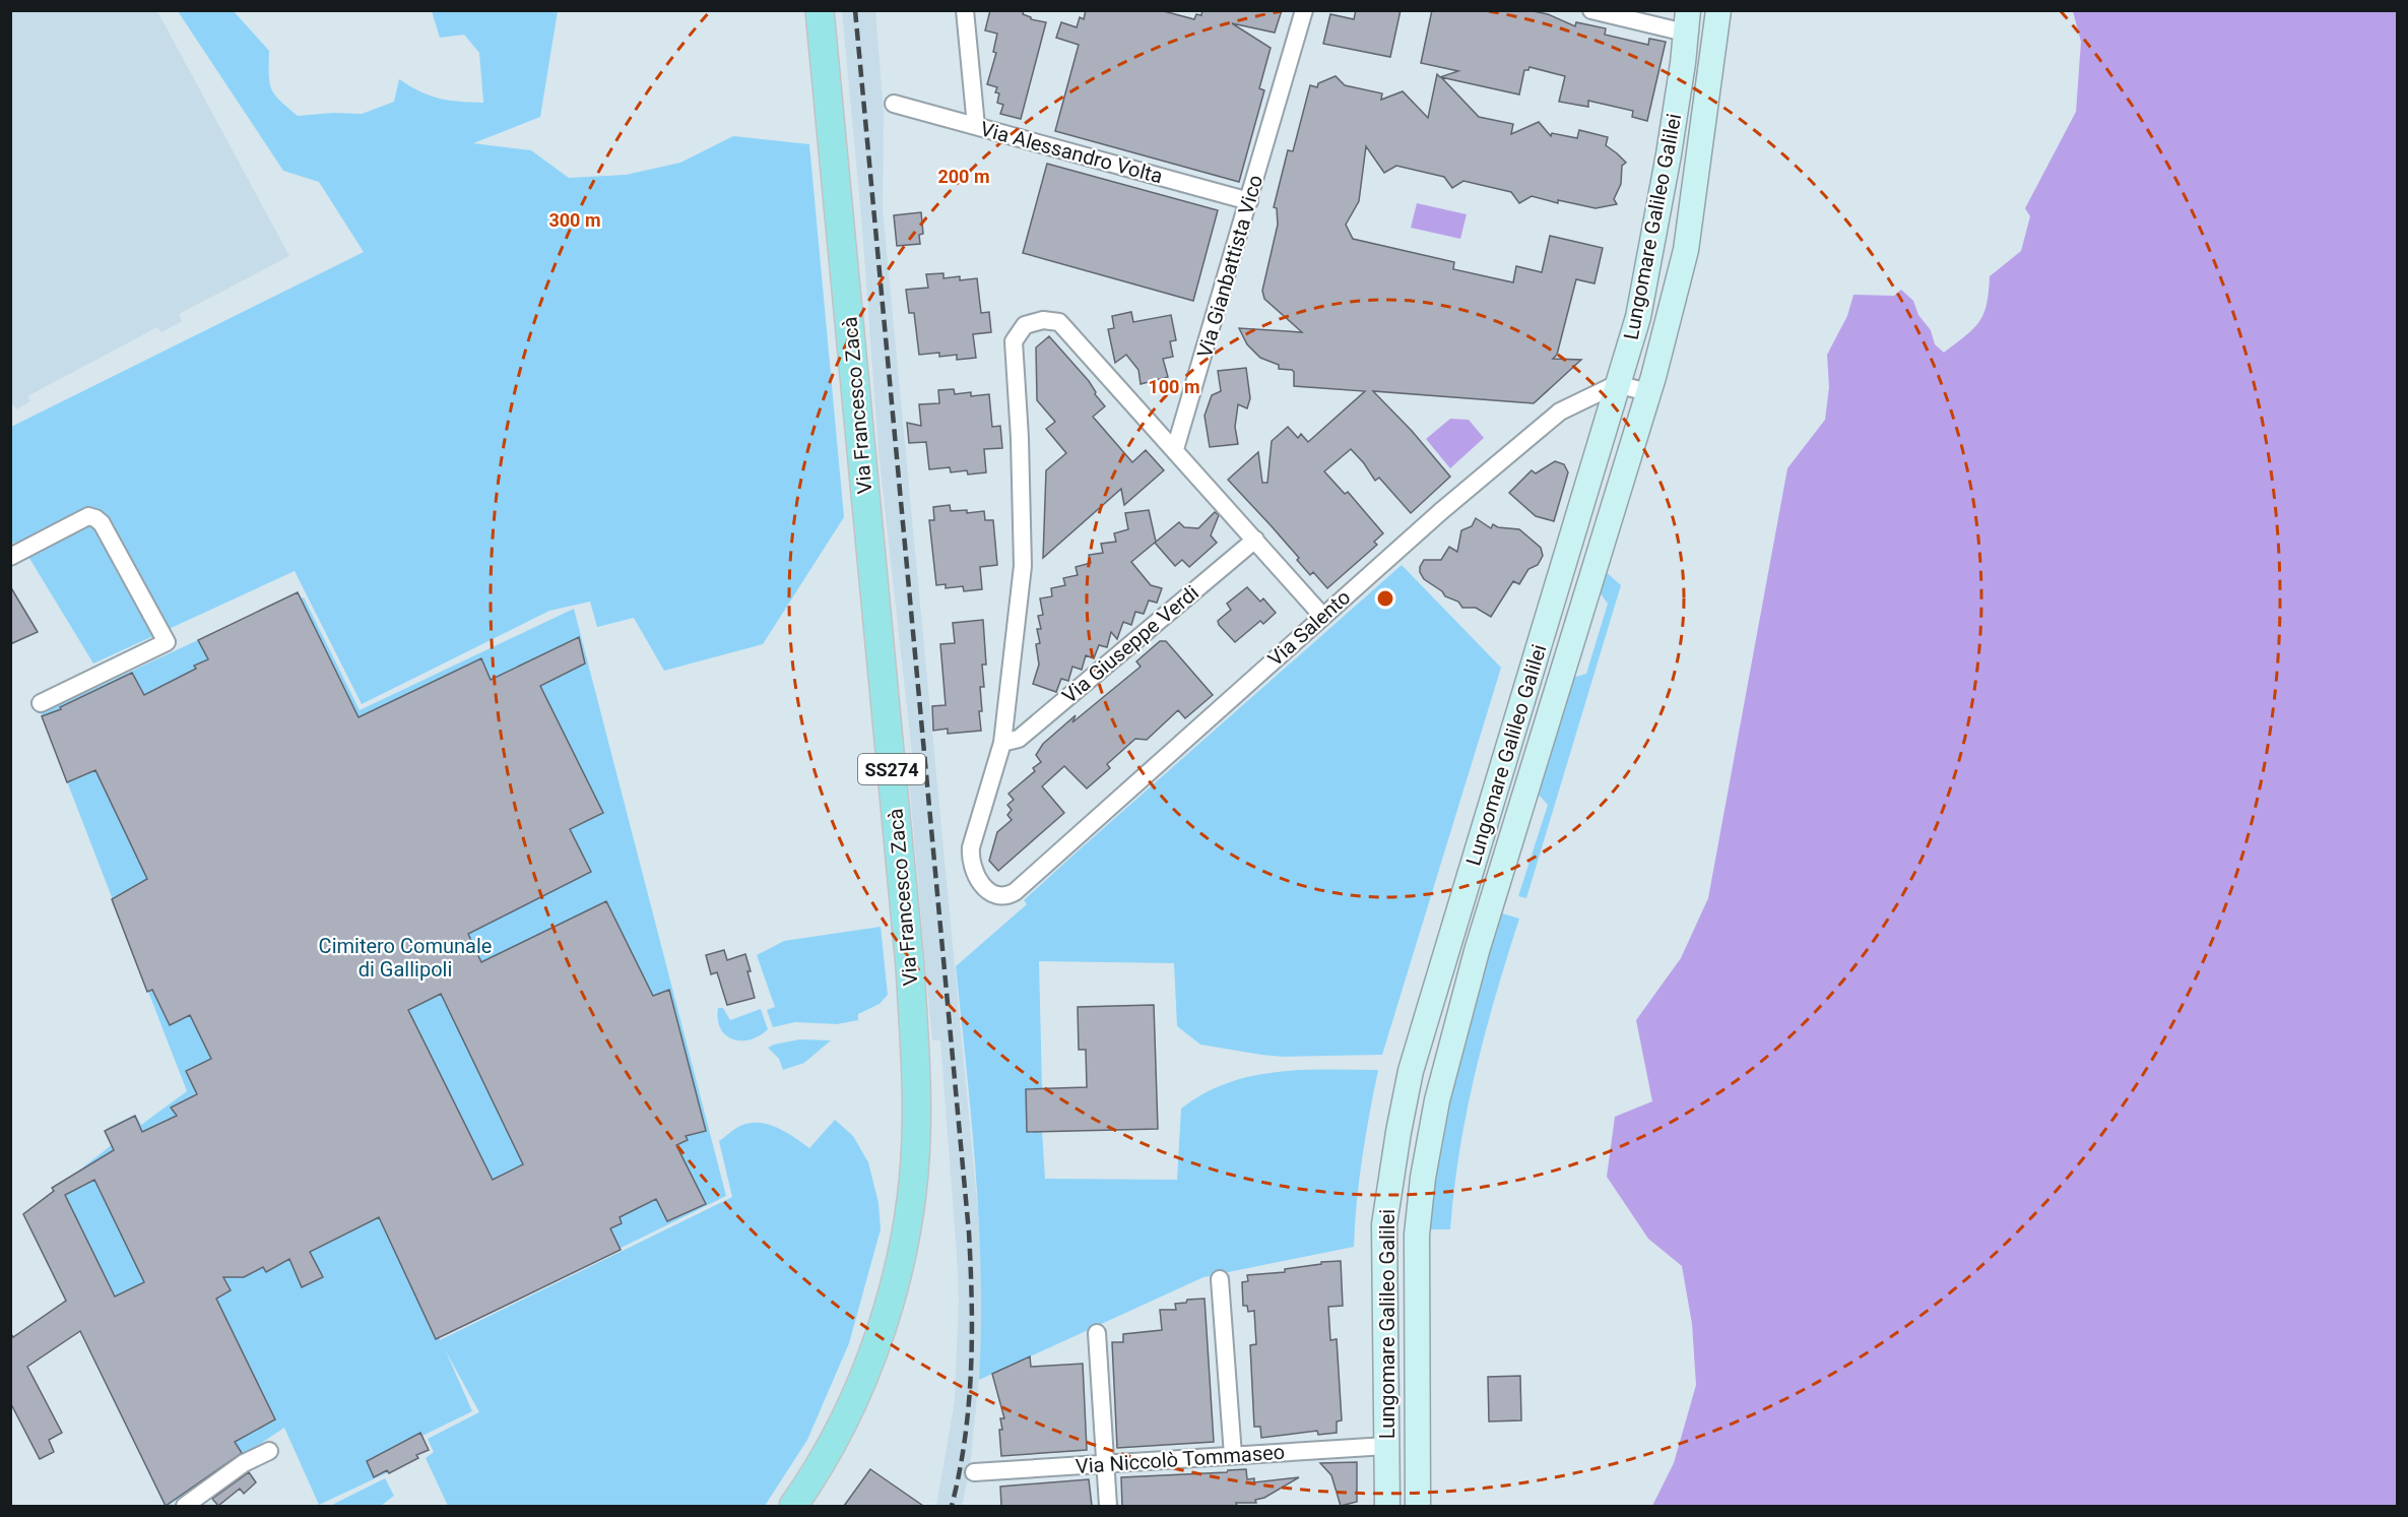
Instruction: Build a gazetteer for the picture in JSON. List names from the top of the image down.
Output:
{
  "streets": {
    "main road": ["Lungomare Galileo Galilei", "Via Francesco Zacà", "SS274"],
    "street": [
      "Via Alessandro Volta",
      "Via Gianbattista Vico",
      "Via Salento",
      "Via Giuseppe Verdi",
      "Via Niccolò Tommaseo"
    ]
  },
  "crossings": [
    ["Via Alessandro Volta", "Via Gianbattista Vico"],
    ["Lungomare Galileo Galilei", "Via Salento"],
    ["Lungomare Galileo Galilei", "Via Niccolò Tommaseo"],
    ["Via Salento", "Via Giuseppe Verdi"]
  ],
  "parks": ["Cimitero Comunale di Gallipoli"],
  "rings": ["200 m", "300 m", "100 m"]
}
